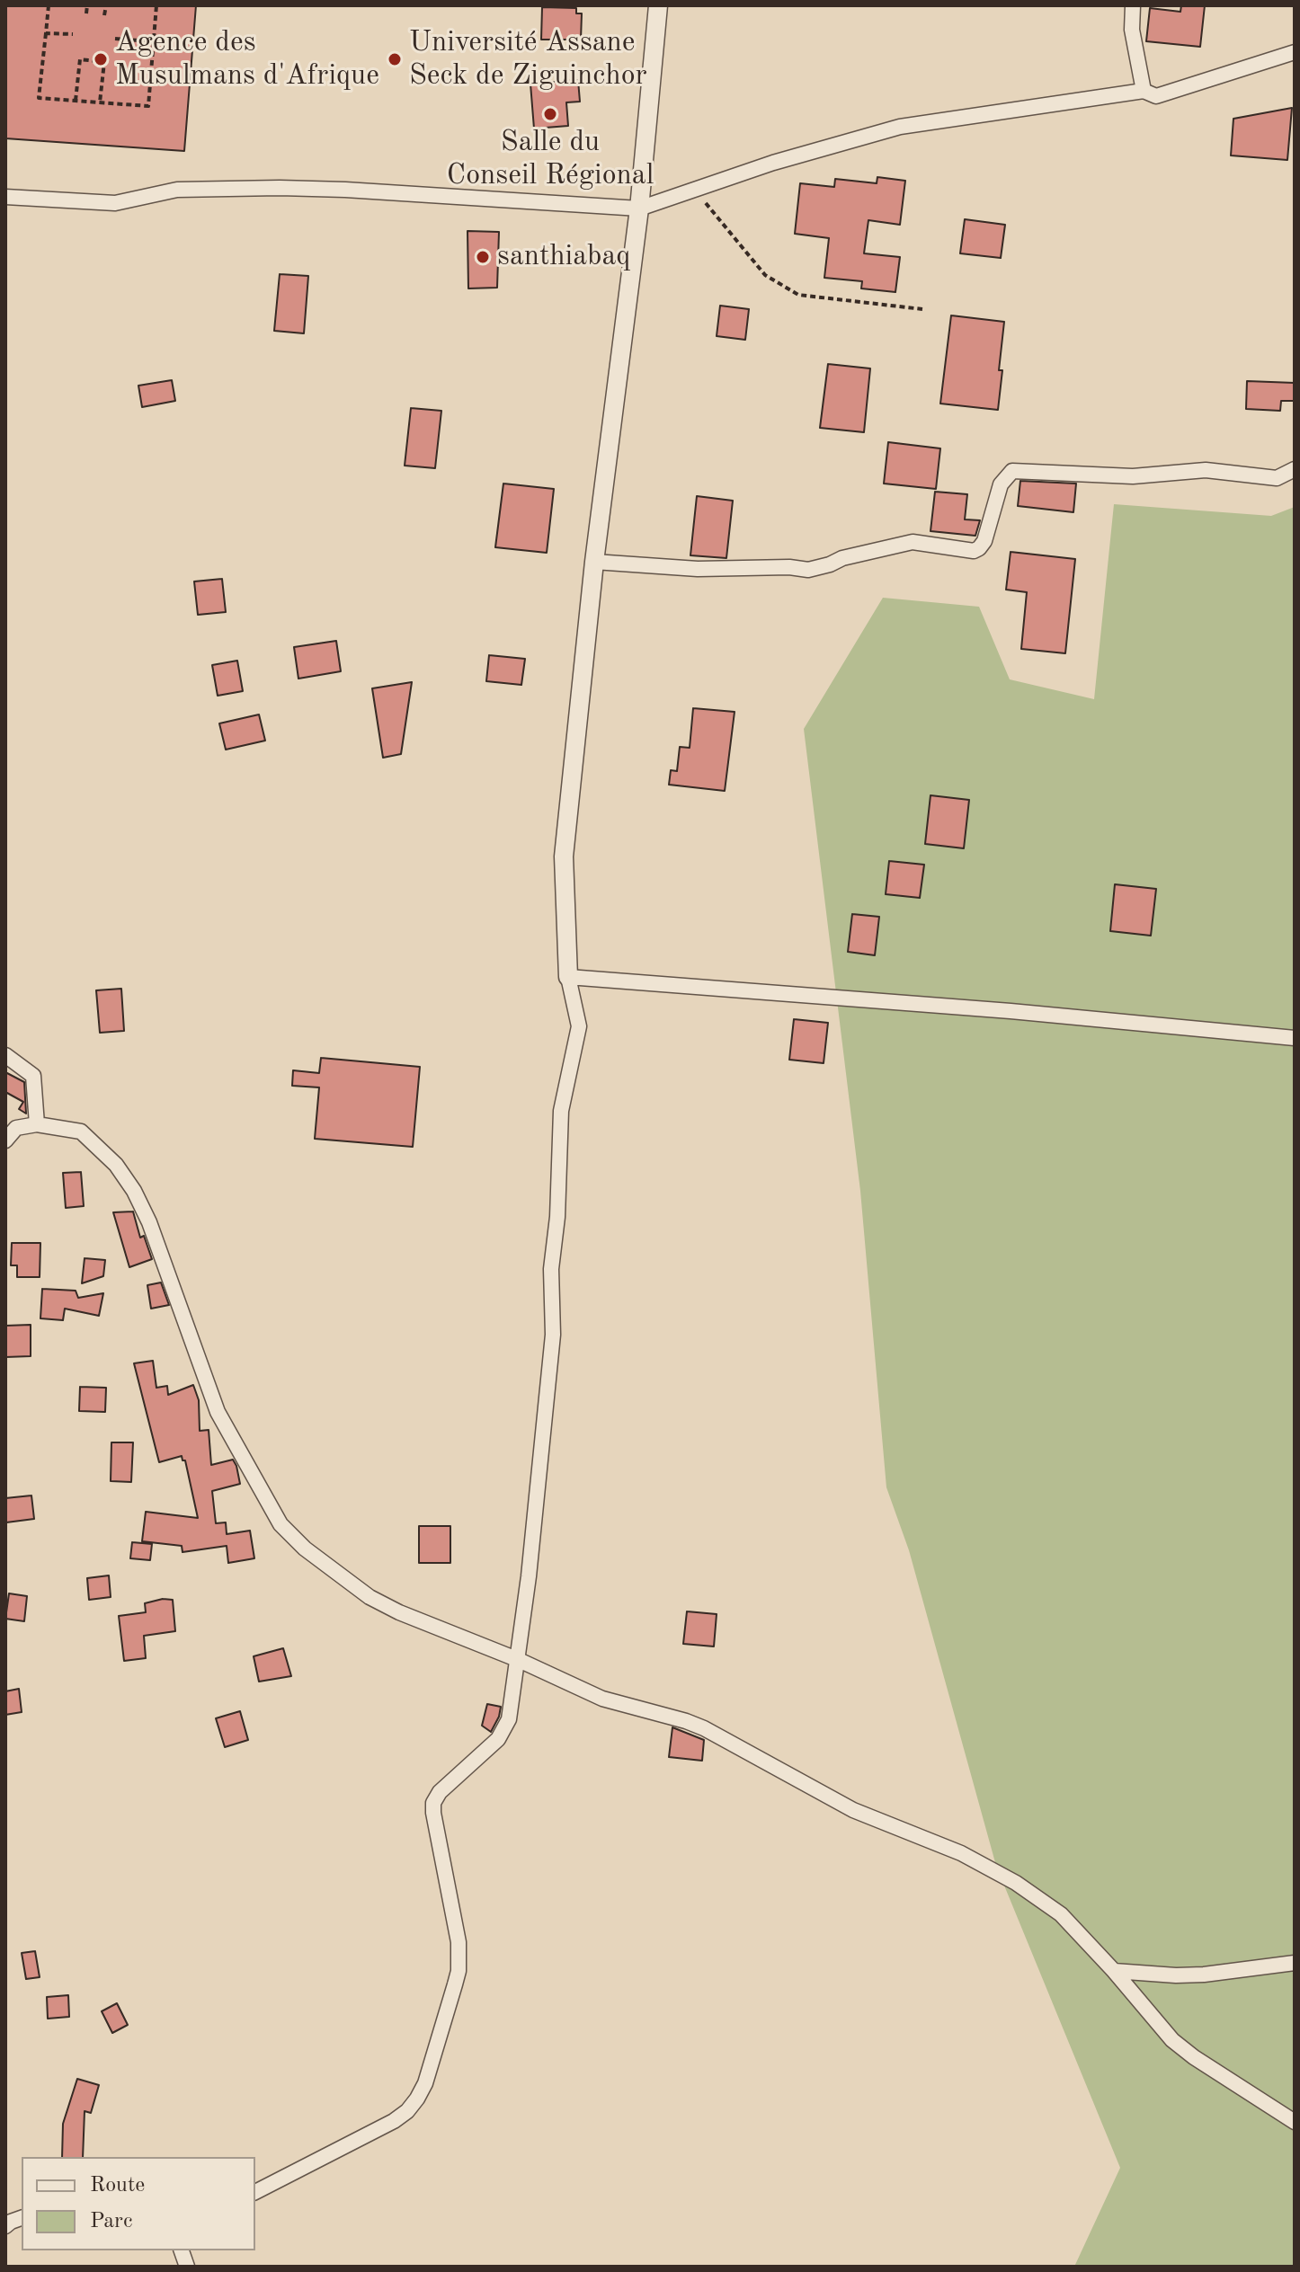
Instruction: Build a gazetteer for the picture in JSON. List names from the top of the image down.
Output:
{
  "places": [
    "Agence des Musulmans d'Afrique",
    "Université Assane Seck de Ziguinchor",
    "Salle du Conseil Régional",
    "santhiabaq"
  ],
  "legend": ["Route", "Parc"]
}
